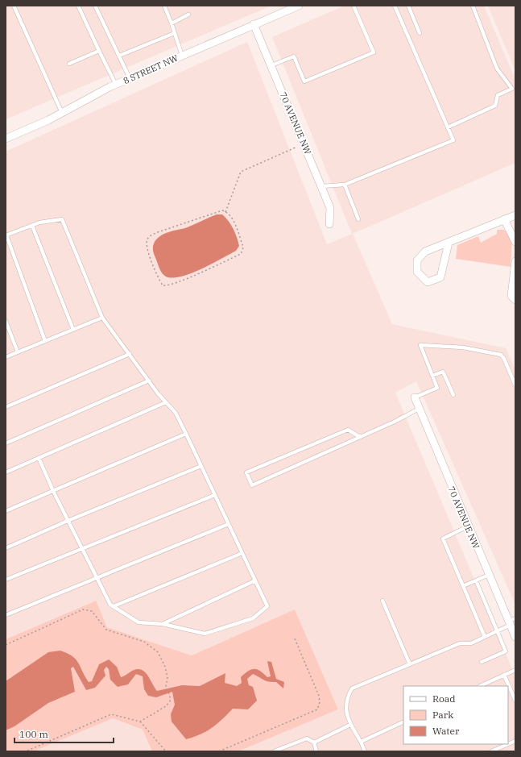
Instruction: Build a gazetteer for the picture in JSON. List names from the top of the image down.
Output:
{
  "streets": {
    "street": ["8 STREET NW", "70 AVENUE NW"]
  },
  "crossings": [
    ["8 STREET NW", "70 AVENUE NW"]
  ],
  "legend": ["Road", "Park", "Water"],
  "scale_bar": "100 m"
}
